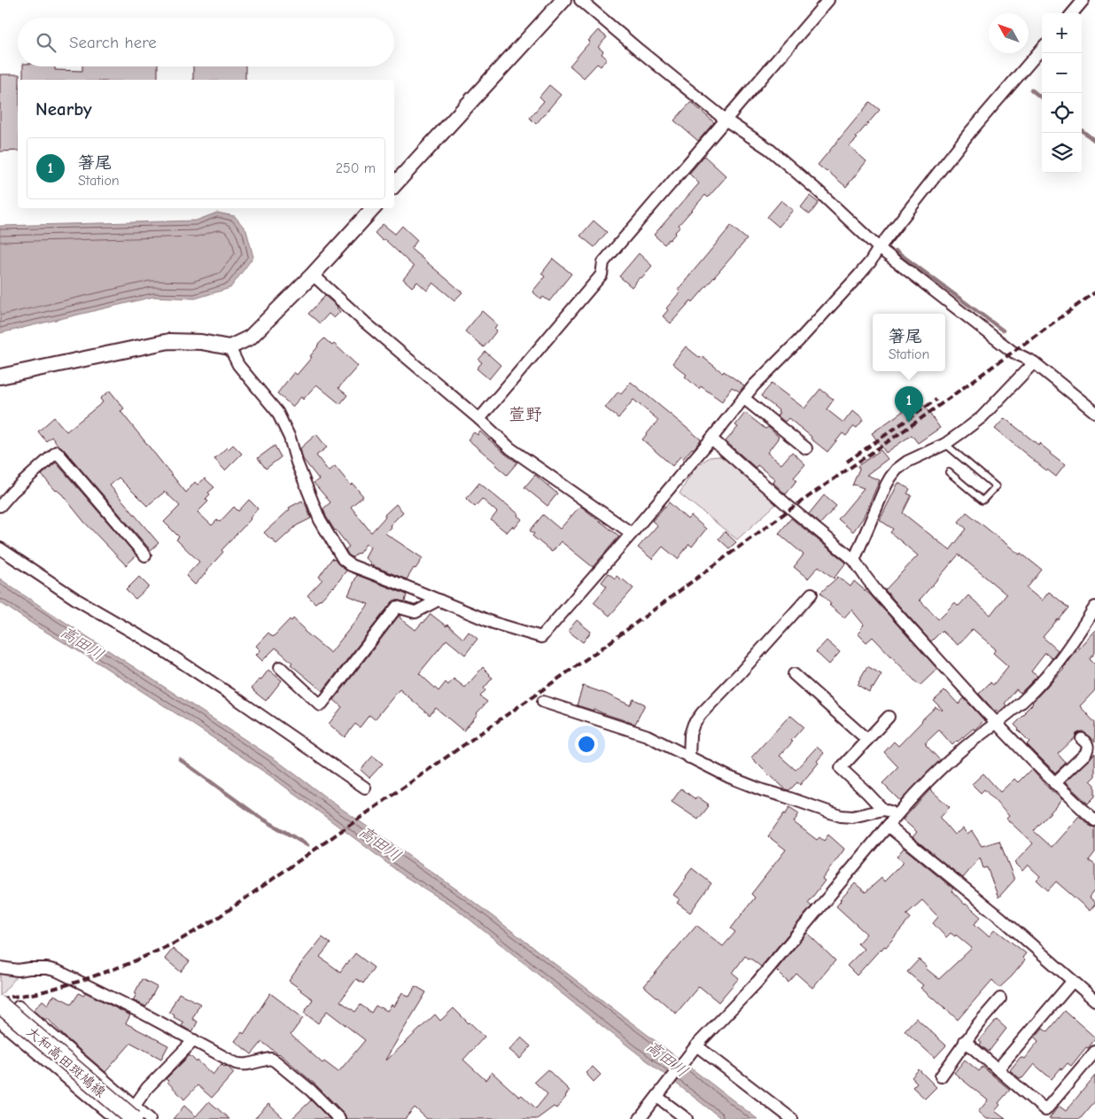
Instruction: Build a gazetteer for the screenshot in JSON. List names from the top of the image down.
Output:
{
  "streets": {
    "main road": ["大和高田斑鳩線"]
  },
  "districts": ["萱野"],
  "water": ["高田川"],
  "north": "top left",
  "page": {
    "map_buttons": ["+", "−"],
    "search": "Search here",
    "heading": "Nearby",
    "list": [
      {
        "mark": "1",
        "name": "箸尾",
        "note": "Station",
        "value": "250 m"
      }
    ],
    "popup": ["箸尾", "Station"],
    "pins": "1"
  }
}
